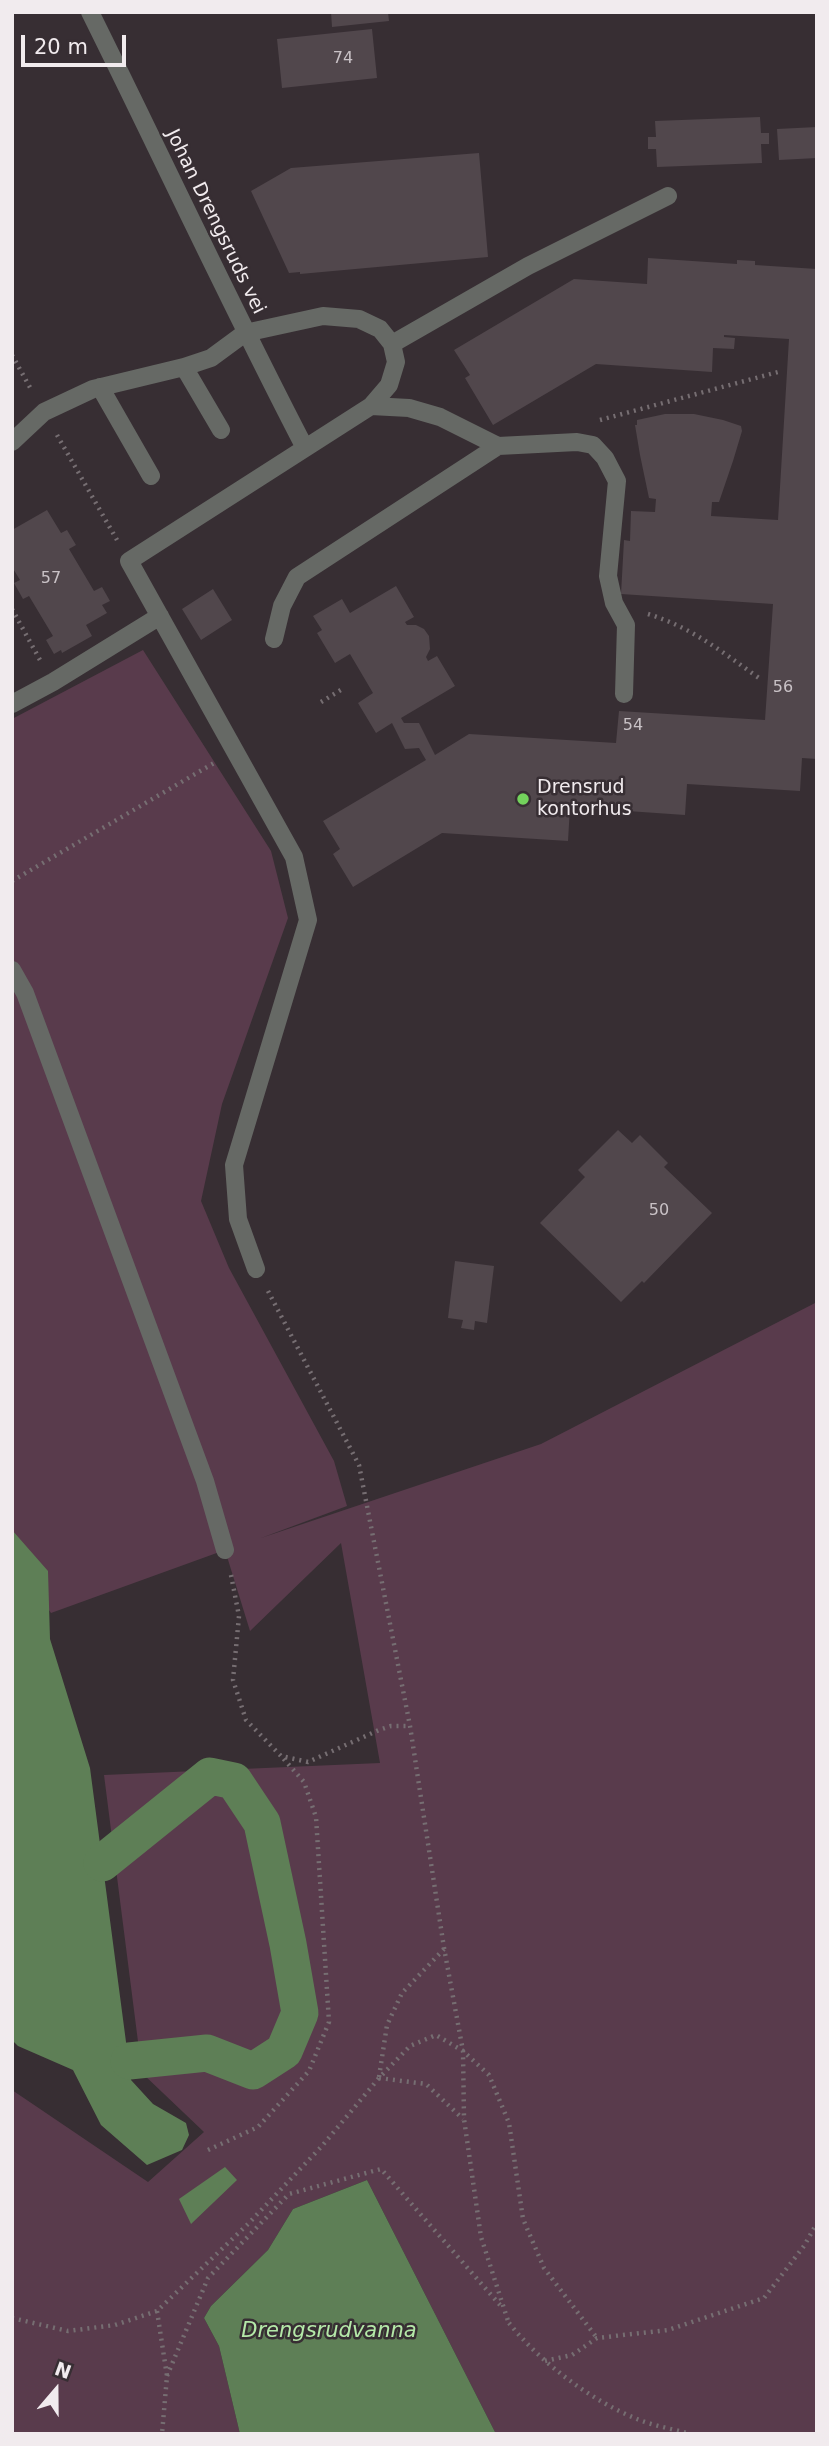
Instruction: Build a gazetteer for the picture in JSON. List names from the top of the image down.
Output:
{
  "streets": {
    "street": ["Johan Drengsruds vei"]
  },
  "water": ["Drengsrudvanna"],
  "places": ["Drensrud kontorhus"],
  "house_numbers": [
    "74",
    "57",
    "56",
    "54",
    "50"
  ],
  "scale_bar": "20 m",
  "north": "top"
}
